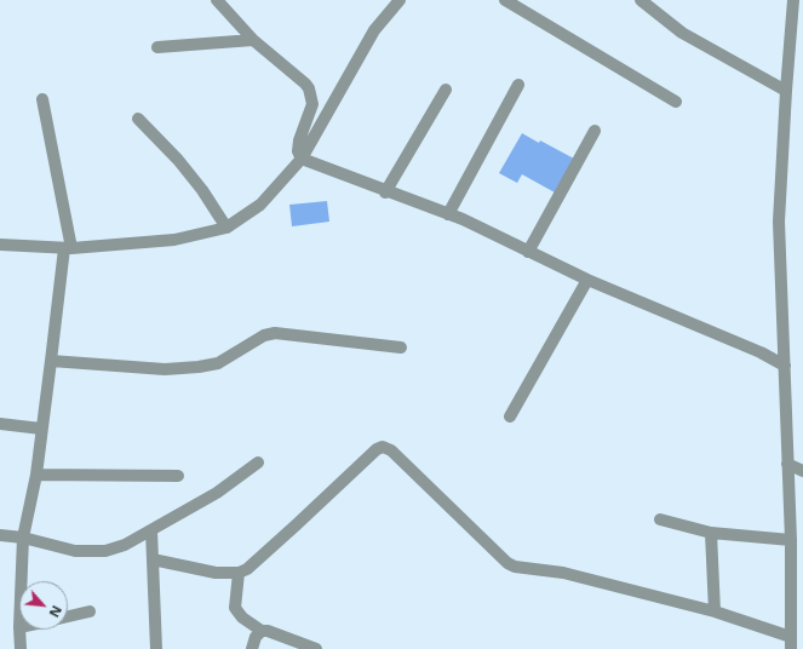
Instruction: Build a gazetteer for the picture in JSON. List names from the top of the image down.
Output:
{
  "north": "bottom right"
}
